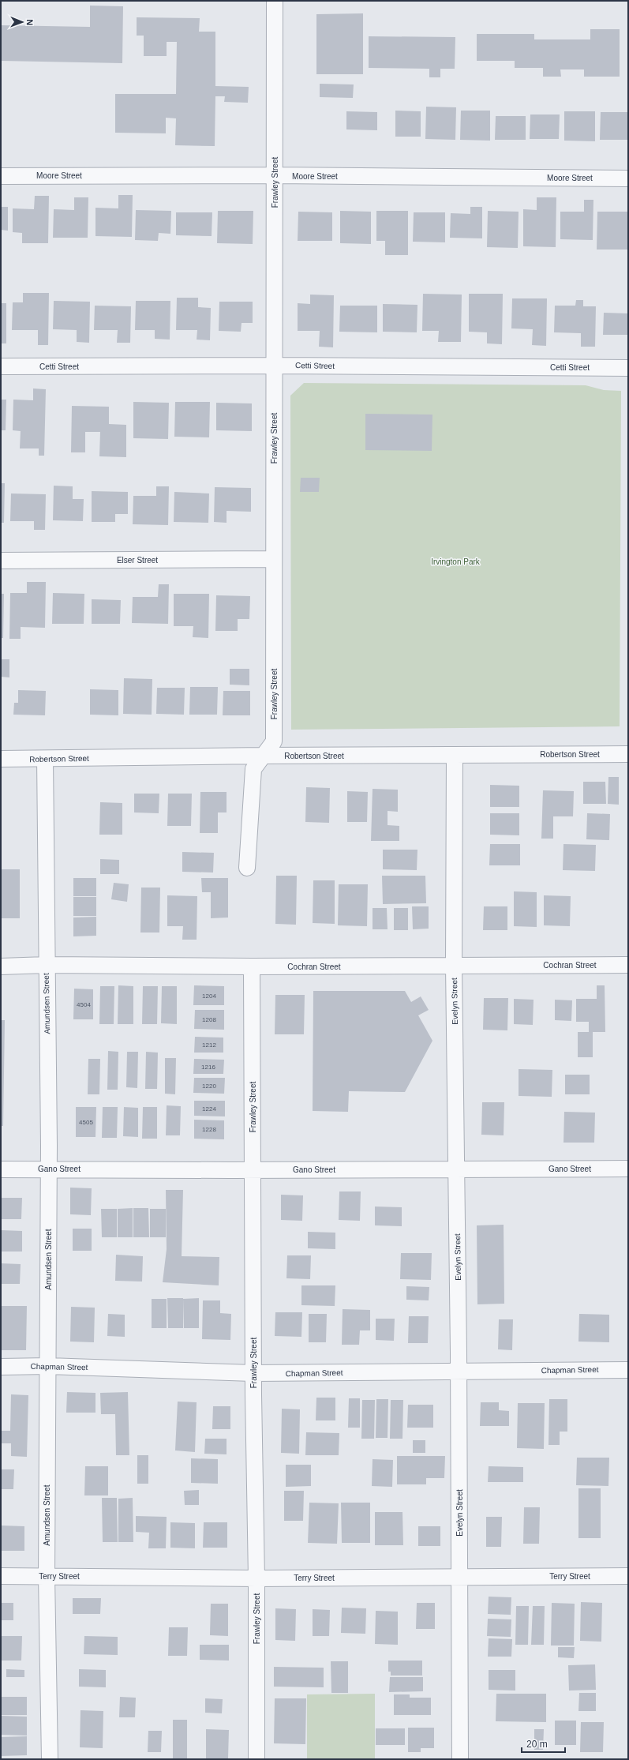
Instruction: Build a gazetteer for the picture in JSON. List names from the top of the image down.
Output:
{
  "streets": {
    "street": [
      "Moore Street",
      "Frawley Street",
      "Cetti Street",
      "Elser Street",
      "Robertson Street",
      "Cochran Street",
      "Evelyn Street",
      "Amundsen Street",
      "Gano Street",
      "Chapman Street",
      "Terry Street"
    ]
  },
  "crossings": [
    ["Moore Street", "Frawley Street"],
    ["Frawley Street", "Cetti Street"],
    ["Frawley Street", "Elser Street"],
    ["Frawley Street", "Robertson Street"],
    ["Frawley Street", "Cochran Street"],
    ["Frawley Street", "Gano Street"],
    ["Frawley Street", "Chapman Street"],
    ["Frawley Street", "Terry Street"],
    ["Robertson Street", "Evelyn Street"],
    ["Robertson Street", "Amundsen Street"],
    ["Cochran Street", "Evelyn Street"],
    ["Cochran Street", "Amundsen Street"],
    ["Evelyn Street", "Gano Street"],
    ["Evelyn Street", "Chapman Street"],
    ["Evelyn Street", "Terry Street"],
    ["Amundsen Street", "Gano Street"],
    ["Amundsen Street", "Chapman Street"],
    ["Amundsen Street", "Terry Street"]
  ],
  "parks": ["Irvington Park"],
  "house_numbers": [
    "1204",
    "4504",
    "1208",
    "1212",
    "1216",
    "1220",
    "1224",
    "4505",
    "1228"
  ],
  "scale_bar": "20 m",
  "north": "right"
}
